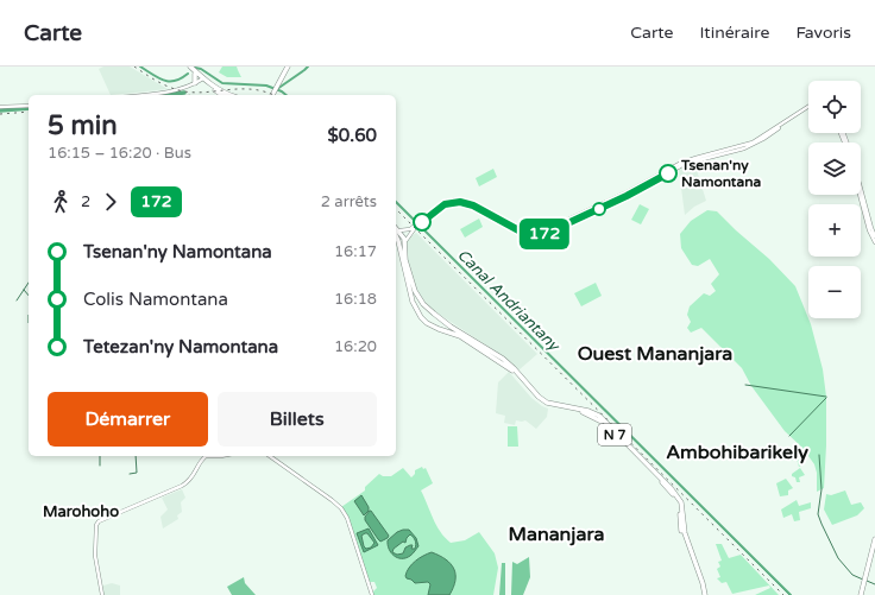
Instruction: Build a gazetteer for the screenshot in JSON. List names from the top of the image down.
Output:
{
  "streets": {
    "main road": ["N 7"]
  },
  "districts": [
    "Ouest Mananjara",
    "Ambohibarikely",
    "Marohoho",
    "Mananjara"
  ],
  "water": ["Canal Andriantany"],
  "places": ["Tsenan'ny Namontana"],
  "lines": ["bus line 172"],
  "page": {
    "header": "Carte",
    "nav": ["Carte", "Itinéraire", "Favoris"],
    "on_map": "172",
    "map_buttons": ["+", "−"],
    "heading": ["5 min", "16:15 – 16:20 · Bus", "$0.60"],
    "legs": ["2", "172", "2 arrêts"],
    "list": [
      {
        "name": "Tsenan'ny Namontana",
        "value": "16:17"
      },
      {
        "name": "Colis Namontana",
        "value": "16:18"
      },
      {
        "name": "Tetezan'ny Namontana",
        "value": "16:20"
      }
    ],
    "buttons": ["Démarrer", "Billets"]
  }
}
